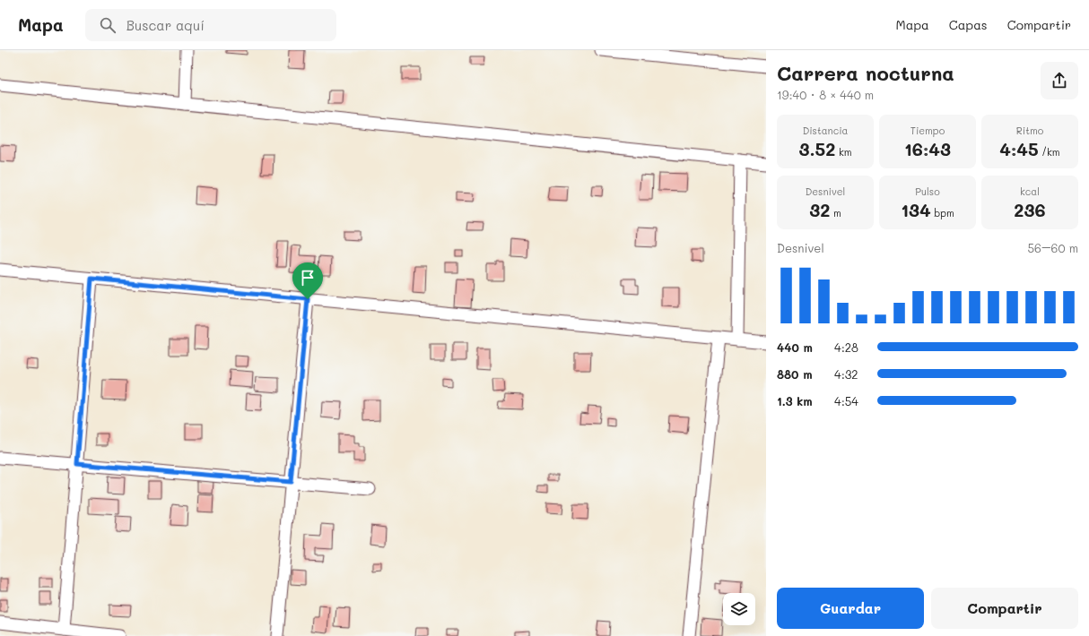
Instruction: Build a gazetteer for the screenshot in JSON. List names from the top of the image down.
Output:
{
  "page": {
    "header": "Mapa",
    "search": "Buscar aquí",
    "nav": ["Mapa", "Capas", "Compartir"],
    "heading": ["Carrera nocturna", "19:40 · 8 × 440 m"],
    "stats": [
      ["Distancia", "3.52 km"],
      ["Tiempo", "16:43"],
      ["Ritmo", "4:45 /km"],
      ["Desnivel", "32 m"],
      ["Pulso", "134 bpm"],
      ["kcal", "236"]
    ],
    "chart": ["Desnivel", "56–60 m"],
    "list": [
      {
        "name": "440 m",
        "note": "4:28"
      },
      {
        "name": "880 m",
        "note": "4:32"
      },
      {
        "name": "1.3 km",
        "note": "4:54"
      }
    ],
    "buttons": ["Guardar", "Compartir"]
  }
}
